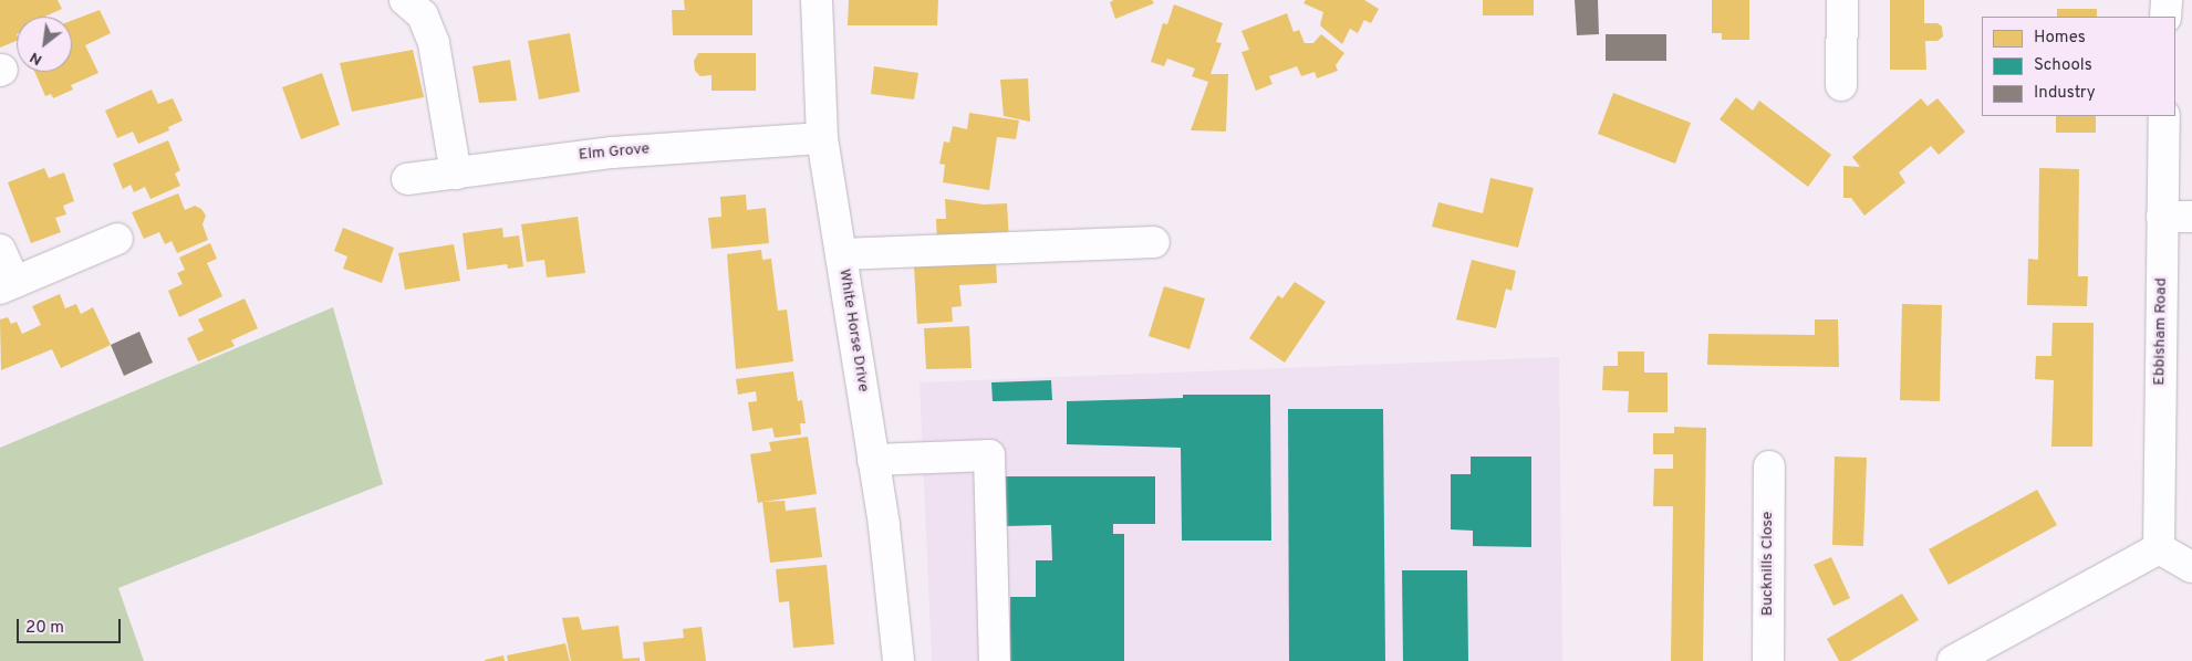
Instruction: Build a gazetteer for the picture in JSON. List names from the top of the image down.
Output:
{
  "streets": {
    "street": [
      "Elm Grove",
      "White Horse Drive",
      "Ebbisham Road",
      "Bucknills Close"
    ]
  },
  "crossings": [
    ["Elm Grove", "White Horse Drive"]
  ],
  "legend": ["Homes", "Schools", "Industry"],
  "scale_bar": "20 m",
  "north": "bottom left"
}
